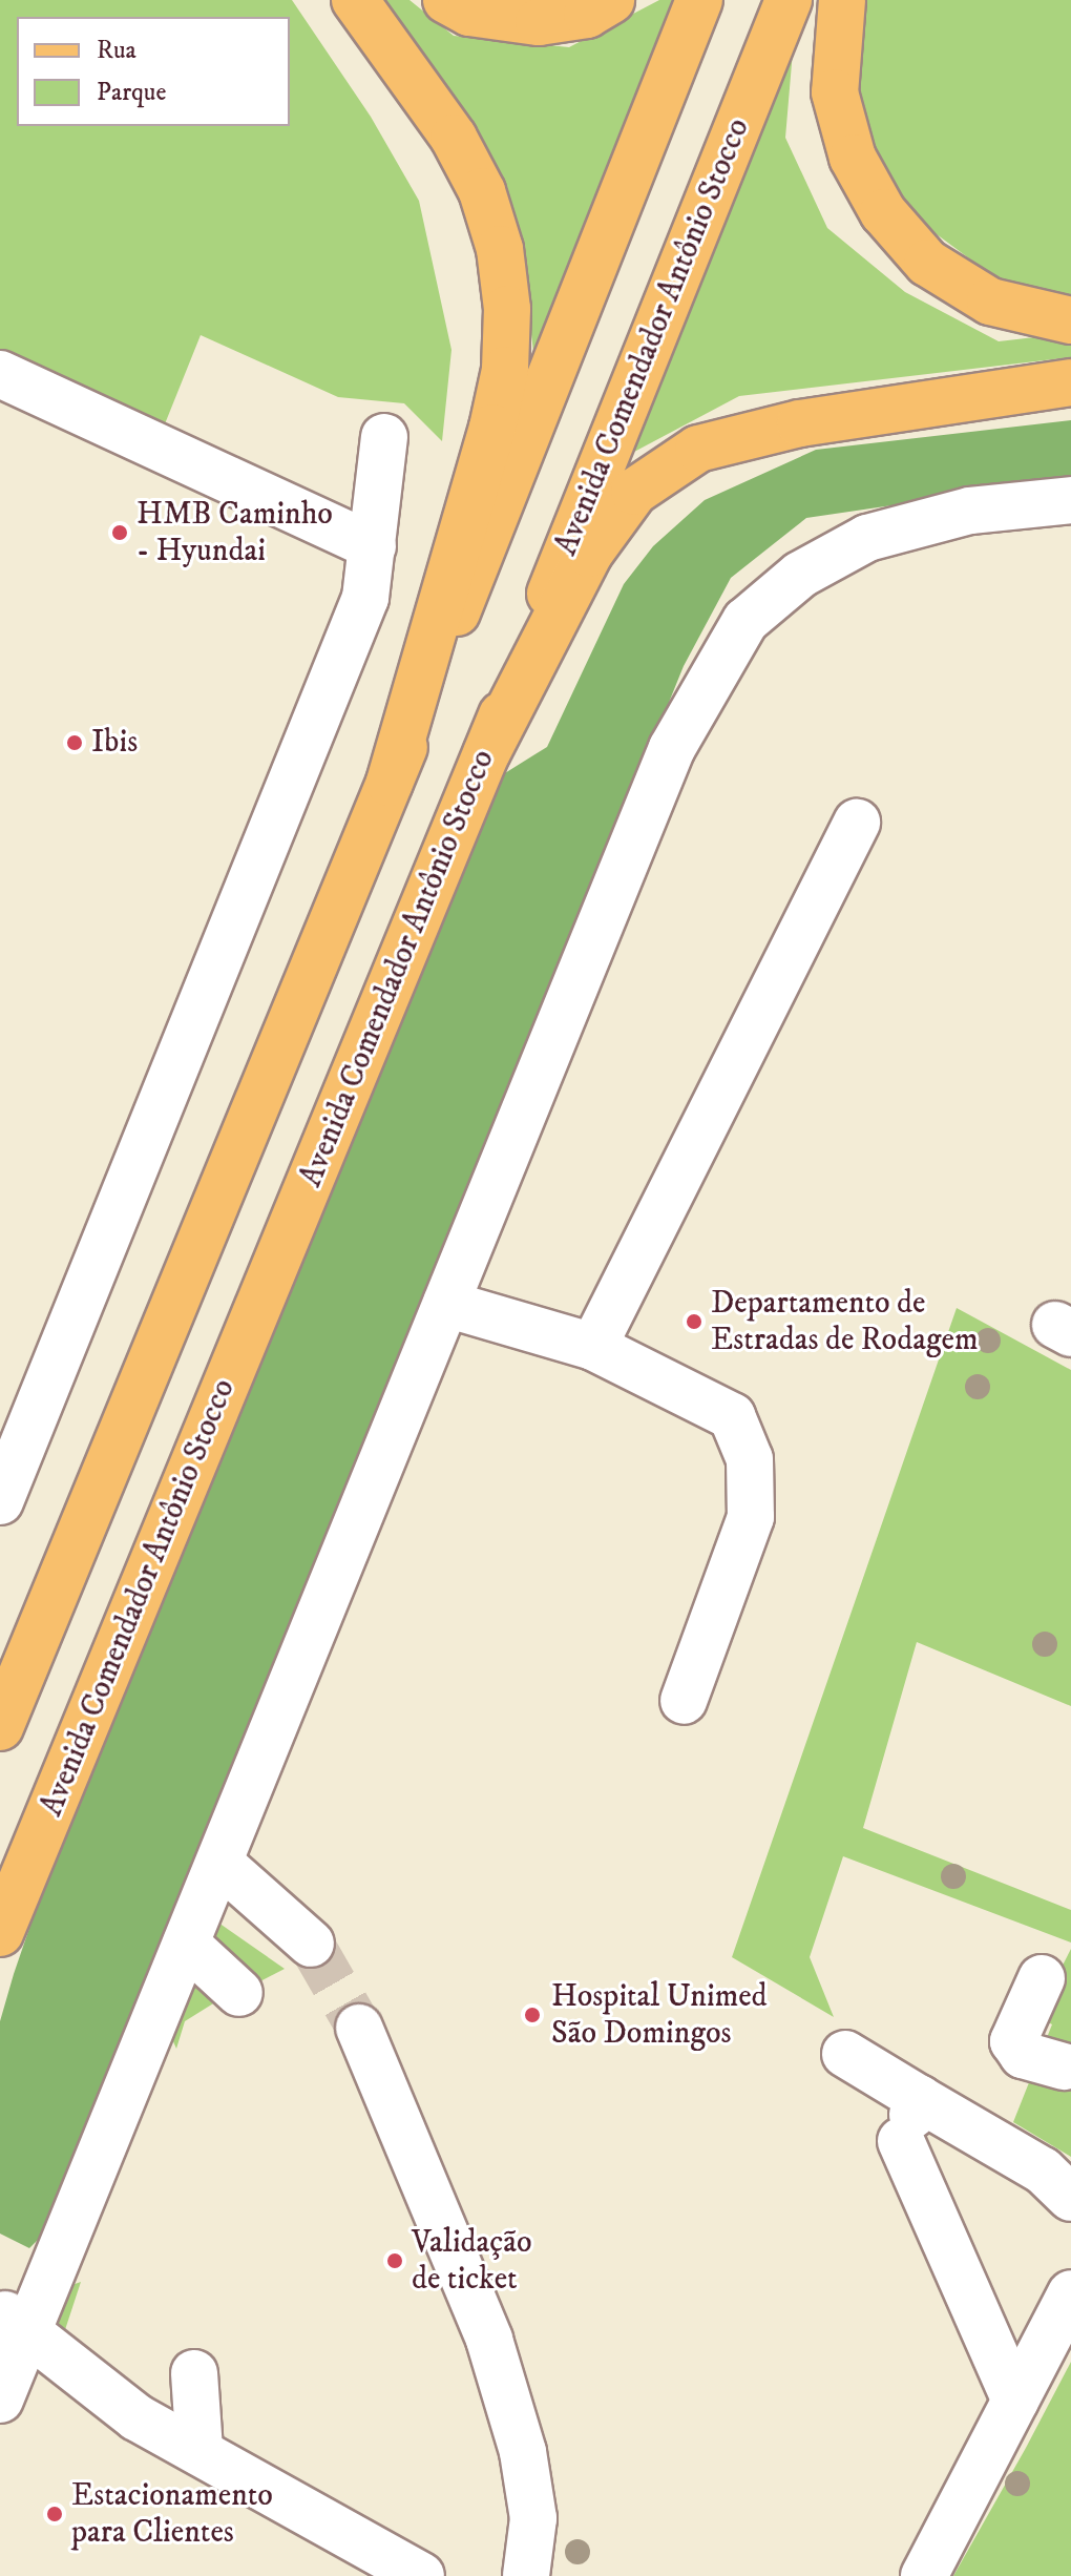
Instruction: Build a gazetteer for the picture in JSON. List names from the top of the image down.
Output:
{
  "streets": {
    "main road": ["Avenida Comendador Antônio Stocco"]
  },
  "places": [
    "HMB Caminho - Hyundai",
    "Ibis",
    "Departamento de Estradas de Rodagem",
    "Hospital Unimed São Domingos",
    "Validação de ticket",
    "Estacionamento para Clientes"
  ],
  "legend": ["Rua", "Parque"]
}
